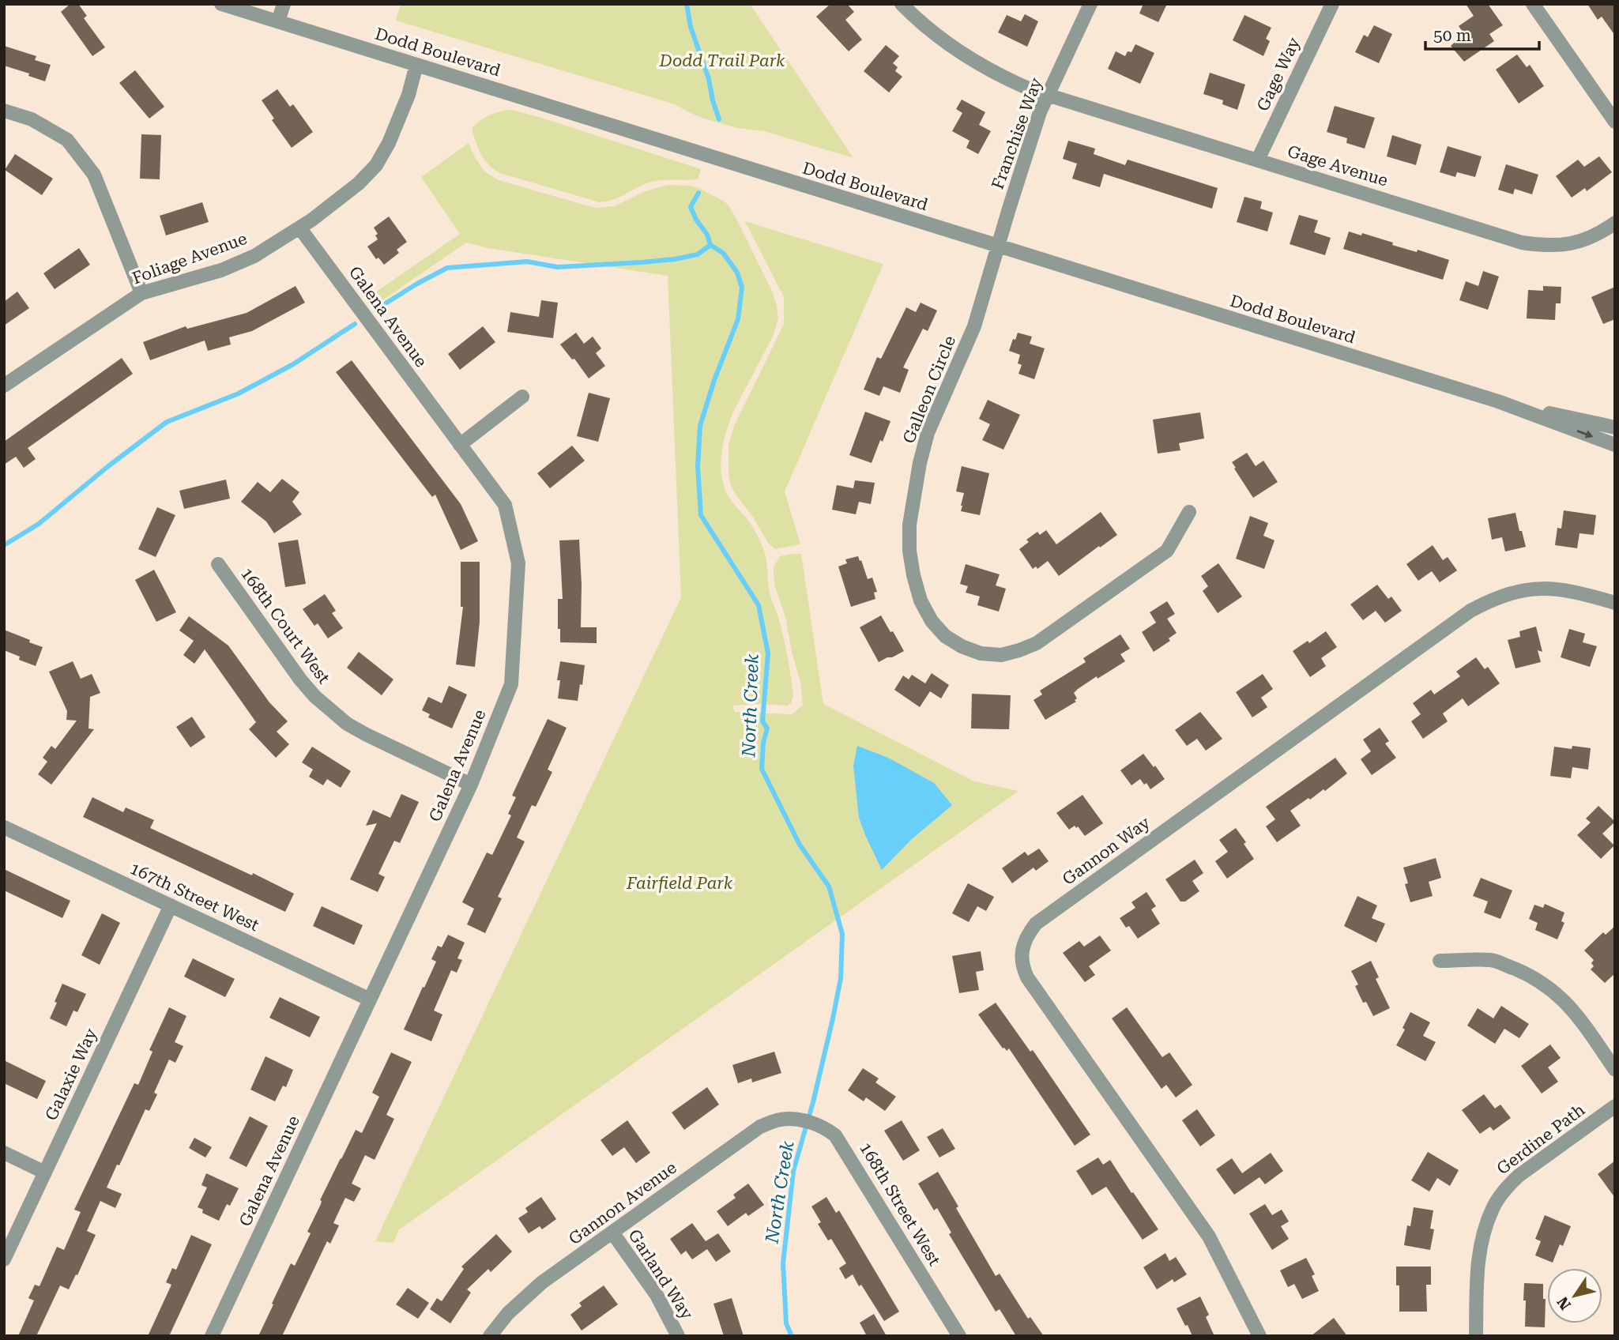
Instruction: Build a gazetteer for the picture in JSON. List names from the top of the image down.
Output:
{
  "streets": {
    "street": [
      "Dodd Boulevard",
      "Gage Way",
      "Franchise Way",
      "Gage Avenue",
      "Foliage Avenue",
      "Galena Avenue",
      "Galleon Circle",
      "168th Court West",
      "Gannon Way",
      "167th Street West",
      "Galaxie Way",
      "Gerdine Path",
      "Gannon Avenue",
      "168th Street West",
      "Garland Way"
    ]
  },
  "crossings": [
    ["Dodd Boulevard", "Franchise Way"],
    ["Dodd Boulevard", "Foliage Avenue"],
    ["Dodd Boulevard", "Galleon Circle"],
    ["Gage Way", "Gage Avenue"],
    ["Franchise Way", "Gage Avenue"],
    ["Franchise Way", "Galleon Circle"],
    ["Foliage Avenue", "Galena Avenue"],
    ["Galena Avenue", "168th Court West"],
    ["Galena Avenue", "167th Street West"],
    ["167th Street West", "Galaxie Way"],
    ["Gannon Avenue", "168th Street West"],
    ["Gannon Avenue", "Garland Way"]
  ],
  "water": ["North Creek"],
  "parks": ["Dodd Trail Park", "Fairfield Park"],
  "scale_bar": "50 m",
  "north": "bottom left"
}
